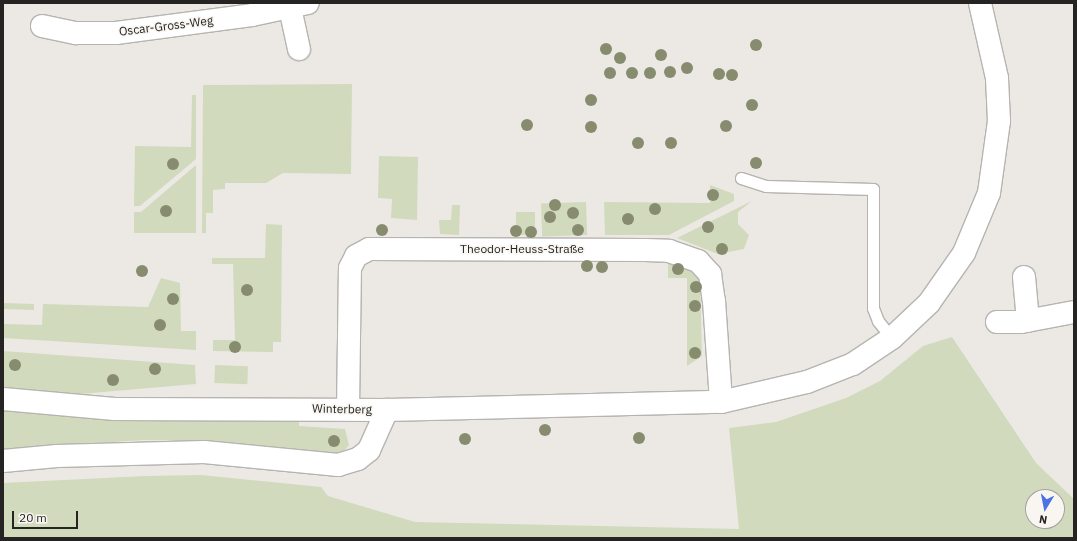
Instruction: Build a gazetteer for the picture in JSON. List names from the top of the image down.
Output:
{
  "streets": {
    "street": ["Oscar-Gross-Weg", "Theodor-Heuss-Straße", "Winterberg"]
  },
  "crossings": [
    ["Theodor-Heuss-Straße", "Winterberg"]
  ],
  "scale_bar": "20 m",
  "north": "bottom"
}
